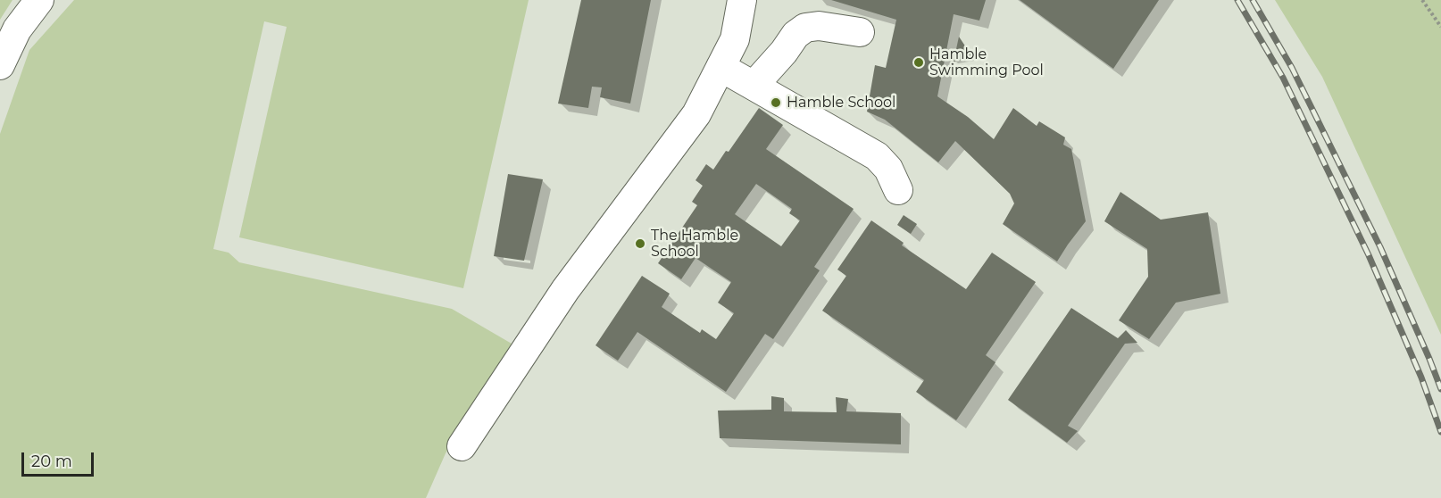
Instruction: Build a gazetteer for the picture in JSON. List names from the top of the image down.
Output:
{
  "places": ["Hamble Swimming Pool", "Hamble School", "The Hamble School"],
  "scale_bar": "20 m"
}
